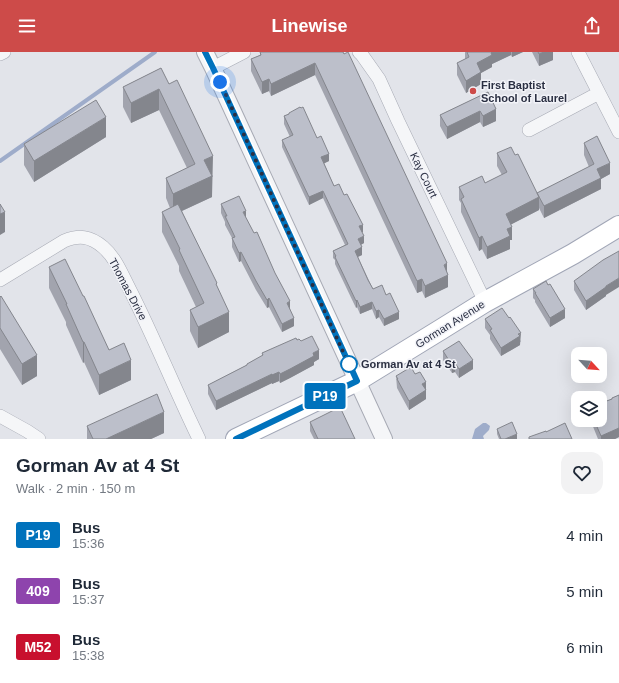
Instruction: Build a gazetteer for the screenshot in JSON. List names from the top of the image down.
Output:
{
  "streets": {
    "main road": ["Gorman Avenue"],
    "street": ["Kay Court", "Thomas Drive"]
  },
  "crossings": [
    ["Kay Court", "Gorman Avenue"]
  ],
  "places": ["First Baptist School of Laurel", "Gorman Av at 4 St"],
  "lines": ["bus line P19"],
  "north": "bottom right",
  "page": {
    "header": "Linewise",
    "on_map": "P19",
    "heading": ["Gorman Av at 4 St", "Walk · 2 min · 150 m"],
    "list": [
      {
        "mark": "P19",
        "name": "Bus",
        "note": "15:36",
        "value": "4 min"
      },
      {
        "mark": "409",
        "name": "Bus",
        "note": "15:37",
        "value": "5 min"
      },
      {
        "mark": "M52",
        "name": "Bus",
        "note": "15:38",
        "value": "6 min"
      }
    ]
  }
}
